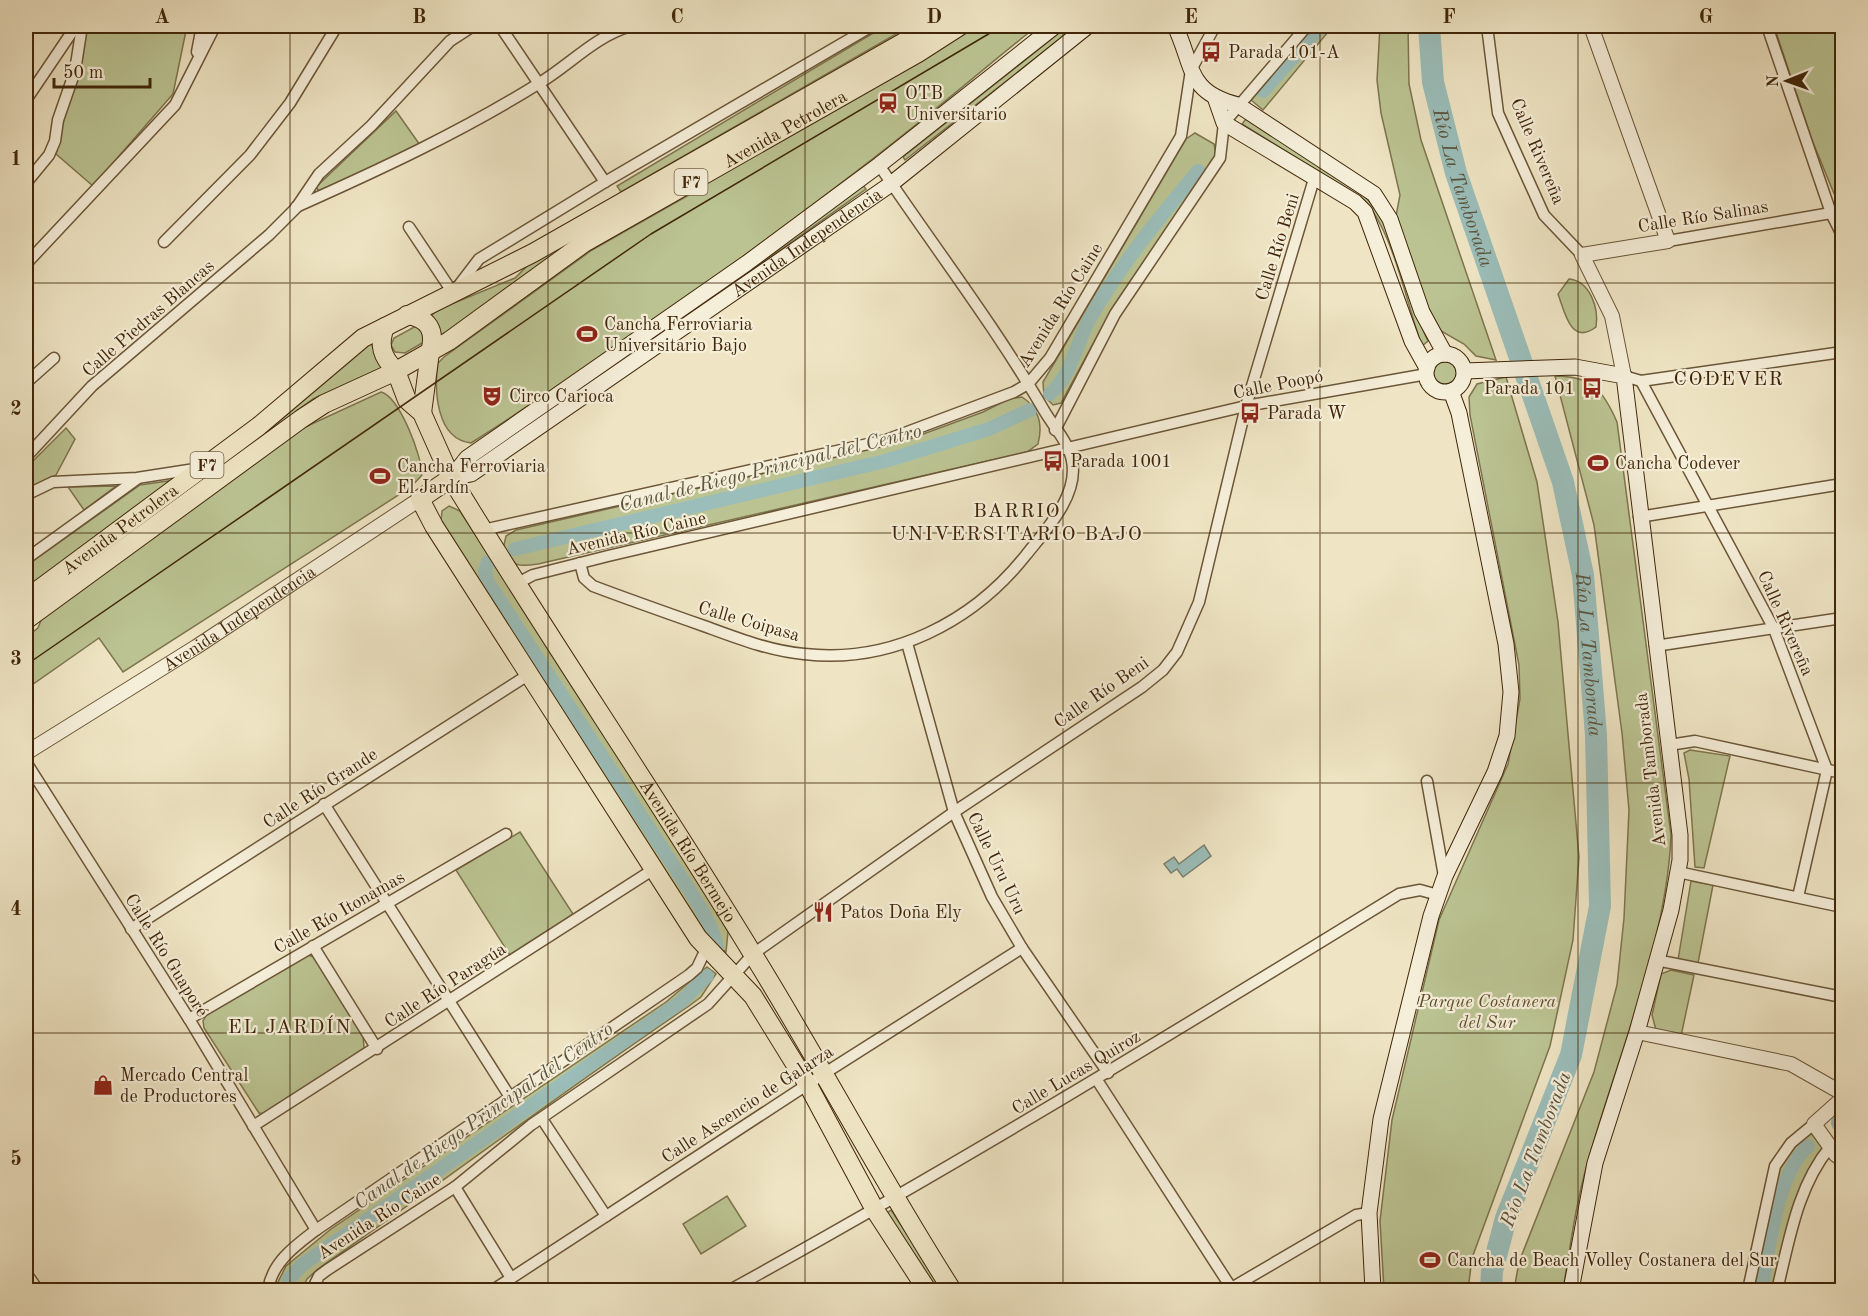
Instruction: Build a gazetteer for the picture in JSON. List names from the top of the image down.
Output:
{
  "streets": {
    "main road": [
      "Avenida Petrolera",
      "F7",
      "Avenida Independencia",
      "Avenida Tamborada",
      "Avenida Río Bermejo"
    ],
    "street": [
      "Calle Rivereña",
      "Calle Río Salinas",
      "Calle Río Beni",
      "Avenida Río Caine",
      "Calle Piedras Blancas",
      "Calle Poopó",
      "Calle Coipasa",
      "Calle Río Grande",
      "Calle Uru Uru",
      "Calle Río Itonamas",
      "Calle Río Guaporé",
      "Calle Río Paragúa",
      "Calle Lucas Quiroz",
      "Calle Ascencio de Galarza"
    ]
  },
  "crossings": [
    ["Avenida Petrolera", "F7"],
    ["Avenida Petrolera", "Avenida Río Bermejo"],
    ["Calle Rivereña", "Calle Río Salinas"],
    ["Calle Rivereña", "Avenida Tamborada"],
    ["F7", "Avenida Río Bermejo"],
    ["Avenida Independencia", "Avenida Río Bermejo"],
    ["Calle Río Beni", "Avenida Río Caine"],
    ["Calle Río Beni", "Calle Poopó"],
    ["Calle Río Beni", "Avenida Río Bermejo"],
    ["Calle Río Beni", "Calle Uru Uru"],
    ["Avenida Río Caine", "Calle Poopó"],
    ["Avenida Río Caine", "Calle Coipasa"],
    ["Avenida Río Caine", "Avenida Río Bermejo"],
    ["Avenida Río Caine", "Calle Río Guaporé"],
    ["Calle Poopó", "Calle Coipasa"],
    ["Calle Coipasa", "Calle Uru Uru"],
    ["Calle Río Grande", "Avenida Río Bermejo"],
    ["Calle Río Grande", "Calle Río Guaporé"],
    ["Avenida Río Bermejo", "Calle Río Paragúa"],
    ["Avenida Río Bermejo", "Calle Lucas Quiroz"],
    ["Avenida Río Bermejo", "Calle Ascencio de Galarza"],
    ["Calle Uru Uru", "Calle Lucas Quiroz"],
    ["Calle Uru Uru", "Calle Ascencio de Galarza"],
    ["Calle Río Itonamas", "Calle Río Guaporé"],
    ["Calle Río Guaporé", "Calle Río Paragúa"]
  ],
  "districts": ["CODEVER", "BARRIO UNIVERSITARIO BAJO", "EL JARDÍN"],
  "water": ["Río La Tamborada", "Canal de Riego Principal del Centro"],
  "parks": ["Parque Costanera del Sur"],
  "places": {
    "bus stop": [
      "Parada 101-A",
      "Parada 101",
      "Parada W",
      "Parada 1001"
    ],
    "station": ["OTB Universitario"],
    "sports": [
      "Cancha Ferroviaria Universitario Bajo",
      "Cancha Codever",
      "Cancha Ferroviaria El Jardín",
      "Cancha de Beach Volley Costanera del Sur"
    ],
    "theatre": ["Circo Carioca"],
    "restaurant": ["Patos Doña Ely"],
    "shop": ["Mercado Central de Productores"]
  },
  "scale_bar": "50 m",
  "north": "left",
  "grid": {
    "columns": [
      "A",
      "B",
      "C",
      "D",
      "E",
      "F",
      "G"
    ],
    "rows": [
      "1",
      "2",
      "3",
      "4",
      "5"
    ]
  }
}
